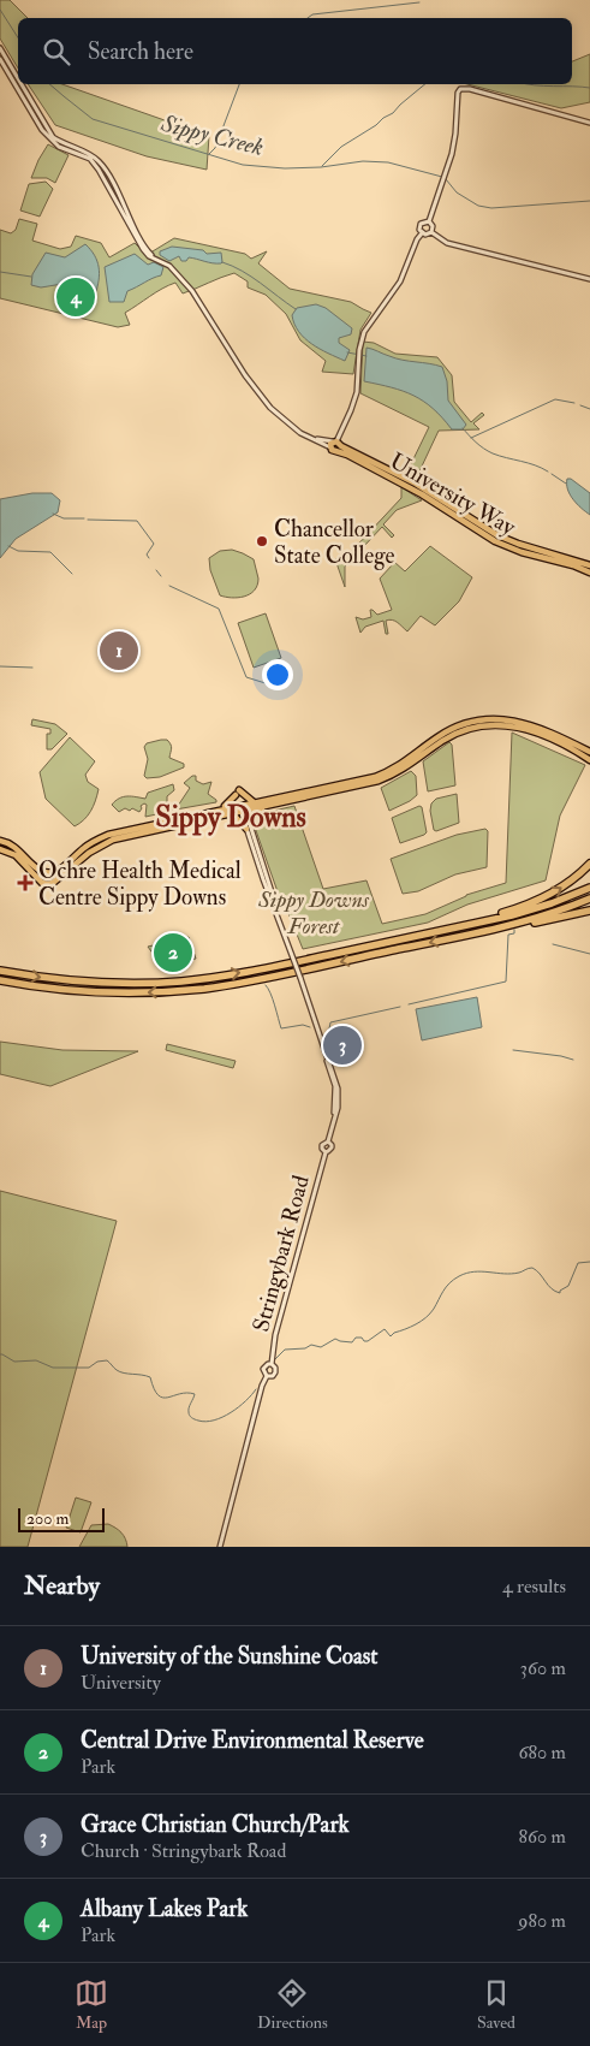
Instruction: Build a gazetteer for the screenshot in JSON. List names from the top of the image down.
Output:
{
  "streets": {
    "main road": ["University Way"],
    "street": ["Stringybark Road"]
  },
  "districts": ["Sippy Downs"],
  "water": ["Sippy Creek"],
  "parks": ["Sippy Downs Forest"],
  "places": {
    "other": ["Chancellor State College"],
    "health": ["Ochre Health Medical Centre Sippy Downs"]
  },
  "scale_bar": "200 m",
  "page": {
    "search": "Search here",
    "pins": [
      "4",
      "1",
      "2",
      "3"
    ],
    "scale": "200 m",
    "heading": ["Nearby", "4 results"],
    "list": [
      {
        "mark": "1",
        "name": "University of the Sunshine Coast",
        "note": "University",
        "value": "360 m"
      },
      {
        "mark": "2",
        "name": "Central Drive Environmental Reserve",
        "note": "Park",
        "value": "680 m"
      },
      {
        "mark": "3",
        "name": "Grace Christian Church/Park",
        "note": "Church · Stringybark Road",
        "value": "860 m"
      },
      {
        "mark": "4",
        "name": "Albany Lakes Park",
        "note": "Park",
        "value": "980 m"
      }
    ],
    "nav": ["Map", "Directions", "Saved"]
  }
}
